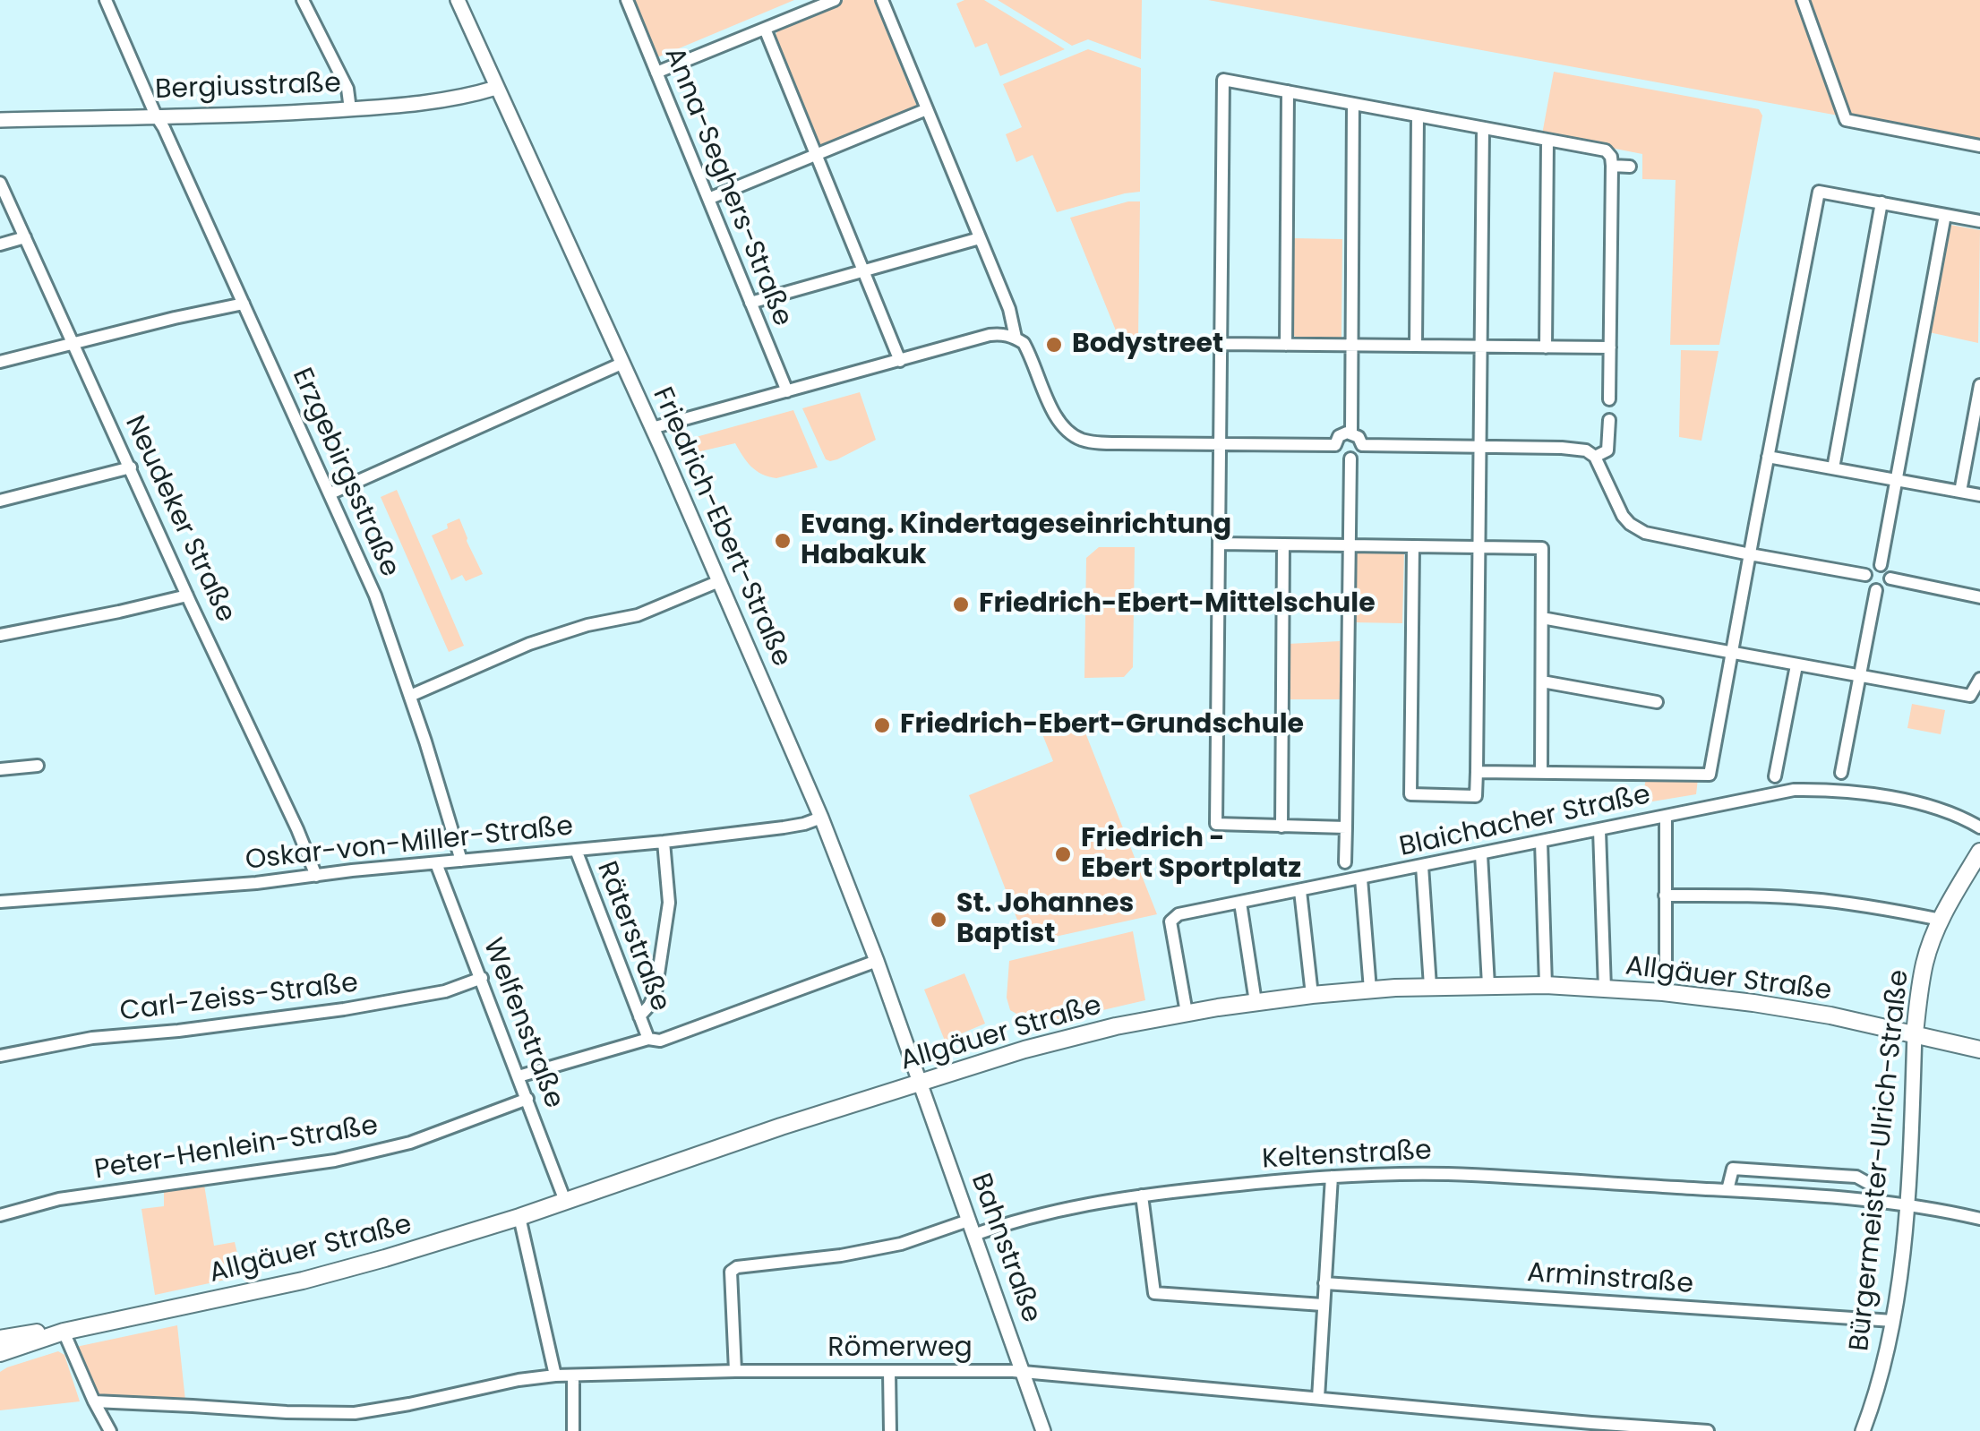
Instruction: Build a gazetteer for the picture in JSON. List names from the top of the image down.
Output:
{
  "streets": {
    "main road": ["Allgäuer Straße", "Bürgermeister-Ulrich-Straße"],
    "street": [
      "Bergiusstraße",
      "Anna-Seghers-Straße",
      "Erzgebirgsstraße",
      "Neudeker Straße",
      "Friedrich-Ebert-Straße",
      "Blaichacher Straße",
      "Oskar-von-Miller-Straße",
      "Räterstraße",
      "Carl-Zeiss-Straße",
      "Welfenstraße",
      "Peter-Henlein-Straße",
      "Keltenstraße",
      "Bahnstraße",
      "Arminstraße",
      "Römerweg"
    ]
  },
  "crossings": [
    ["Bergiusstraße", "Erzgebirgsstraße"],
    ["Bergiusstraße", "Friedrich-Ebert-Straße"],
    ["Erzgebirgsstraße", "Oskar-von-Miller-Straße"],
    ["Neudeker Straße", "Oskar-von-Miller-Straße"],
    ["Friedrich-Ebert-Straße", "Oskar-von-Miller-Straße"],
    ["Friedrich-Ebert-Straße", "Allgäuer Straße"],
    ["Friedrich-Ebert-Straße", "Bahnstraße"],
    ["Blaichacher Straße", "Allgäuer Straße"],
    ["Oskar-von-Miller-Straße", "Räterstraße"],
    ["Oskar-von-Miller-Straße", "Welfenstraße"],
    ["Allgäuer Straße", "Welfenstraße"],
    ["Allgäuer Straße", "Bürgermeister-Ulrich-Straße"],
    ["Allgäuer Straße", "Bahnstraße"],
    ["Carl-Zeiss-Straße", "Welfenstraße"],
    ["Welfenstraße", "Peter-Henlein-Straße"],
    ["Keltenstraße", "Bürgermeister-Ulrich-Straße"],
    ["Keltenstraße", "Bahnstraße"],
    ["Keltenstraße", "Römerweg"],
    ["Bürgermeister-Ulrich-Straße", "Arminstraße"],
    ["Bahnstraße", "Römerweg"]
  ],
  "places": [
    "Bodystreet",
    "Evang. Kindertageseinrichtung Habakuk",
    "Friedrich-Ebert-Mittelschule",
    "Friedrich-Ebert-Grundschule",
    "Friedrich - Ebert Sportplatz",
    "St. Johannes Baptist"
  ]
}
